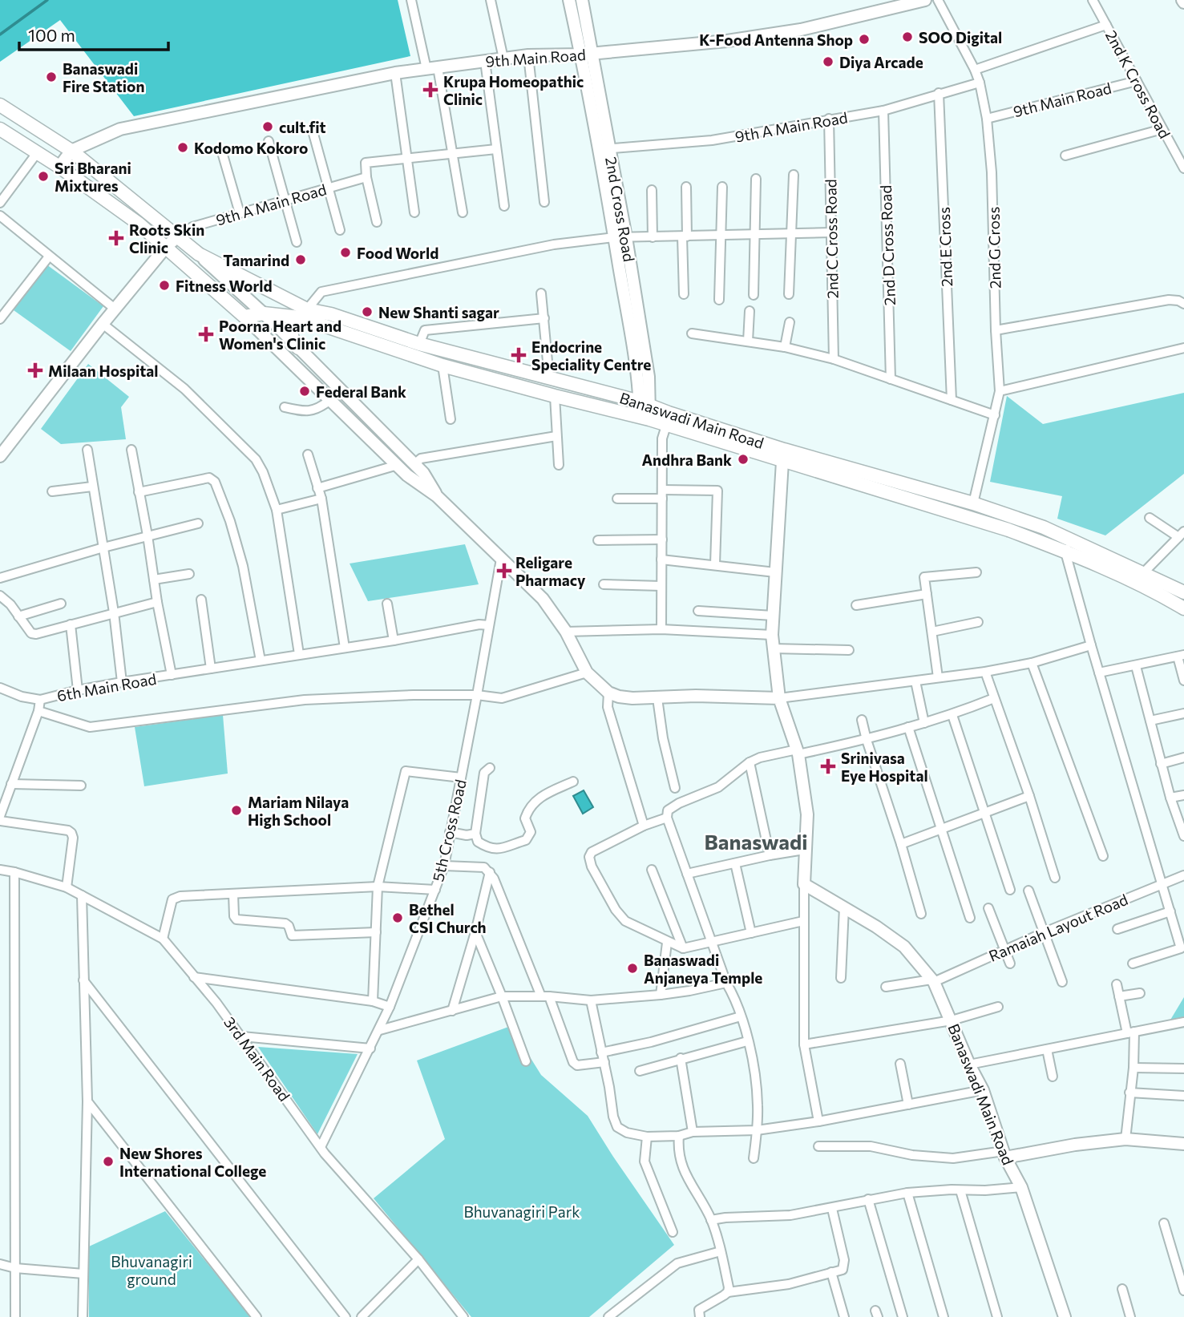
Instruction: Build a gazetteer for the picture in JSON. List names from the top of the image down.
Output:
{
  "streets": {
    "main road": ["Banaswadi Main Road"],
    "street": [
      "9th Main Road",
      "2nd K Cross Road",
      "9th A Main Road",
      "2nd Cross Road",
      "2nd C Cross Road",
      "2nd D Cross Road",
      "2nd E Cross",
      "2nd G Cross",
      "6th Main Road",
      "5th Cross Road",
      "Ramaiah Layout Road",
      "3rd Main Road"
    ]
  },
  "crossings": [
    ["9th Main Road", "2nd K Cross Road"],
    ["9th Main Road", "2nd Cross Road"],
    ["9th Main Road", "2nd G Cross"],
    ["9th Main Road", "Banaswadi Main Road"],
    ["9th A Main Road", "2nd Cross Road"],
    ["9th A Main Road", "2nd C Cross Road"],
    ["9th A Main Road", "2nd D Cross Road"],
    ["9th A Main Road", "2nd E Cross"],
    ["9th A Main Road", "2nd G Cross"],
    ["9th A Main Road", "Banaswadi Main Road"],
    ["2nd Cross Road", "Banaswadi Main Road"],
    ["2nd G Cross", "Banaswadi Main Road"],
    ["Banaswadi Main Road", "6th Main Road"],
    ["Banaswadi Main Road", "5th Cross Road"],
    ["Banaswadi Main Road", "Ramaiah Layout Road"],
    ["6th Main Road", "5th Cross Road"],
    ["5th Cross Road", "3rd Main Road"]
  ],
  "districts": ["Banaswadi"],
  "parks": ["Bhuvanagiri Park", "Bhuvanagiri ground"],
  "places": {
    "other": [
      "SOO Digital",
      "K-Food Antenna Shop",
      "Diya Arcade",
      "Banaswadi Fire Station",
      "cult.fit",
      "Kodomo Kokoro",
      "Sri Bharani Mixtures",
      "Food World",
      "Tamarind",
      "Fitness World",
      "New Shanti sagar",
      "Federal Bank",
      "Andhra Bank",
      "Mariam Nilaya High School",
      "Bethel CSI Church",
      "Banaswadi Anjaneya Temple",
      "New Shores International College"
    ],
    "health": [
      "Krupa Homeopathic Clinic",
      "Roots Skin Clinic",
      "Poorna Heart and Women's Clinic",
      "Endocrine Speciality Centre",
      "Milaan Hospital",
      "Religare Pharmacy",
      "Srinivasa Eye Hospital"
    ]
  },
  "scale_bar": "100 m"
}
